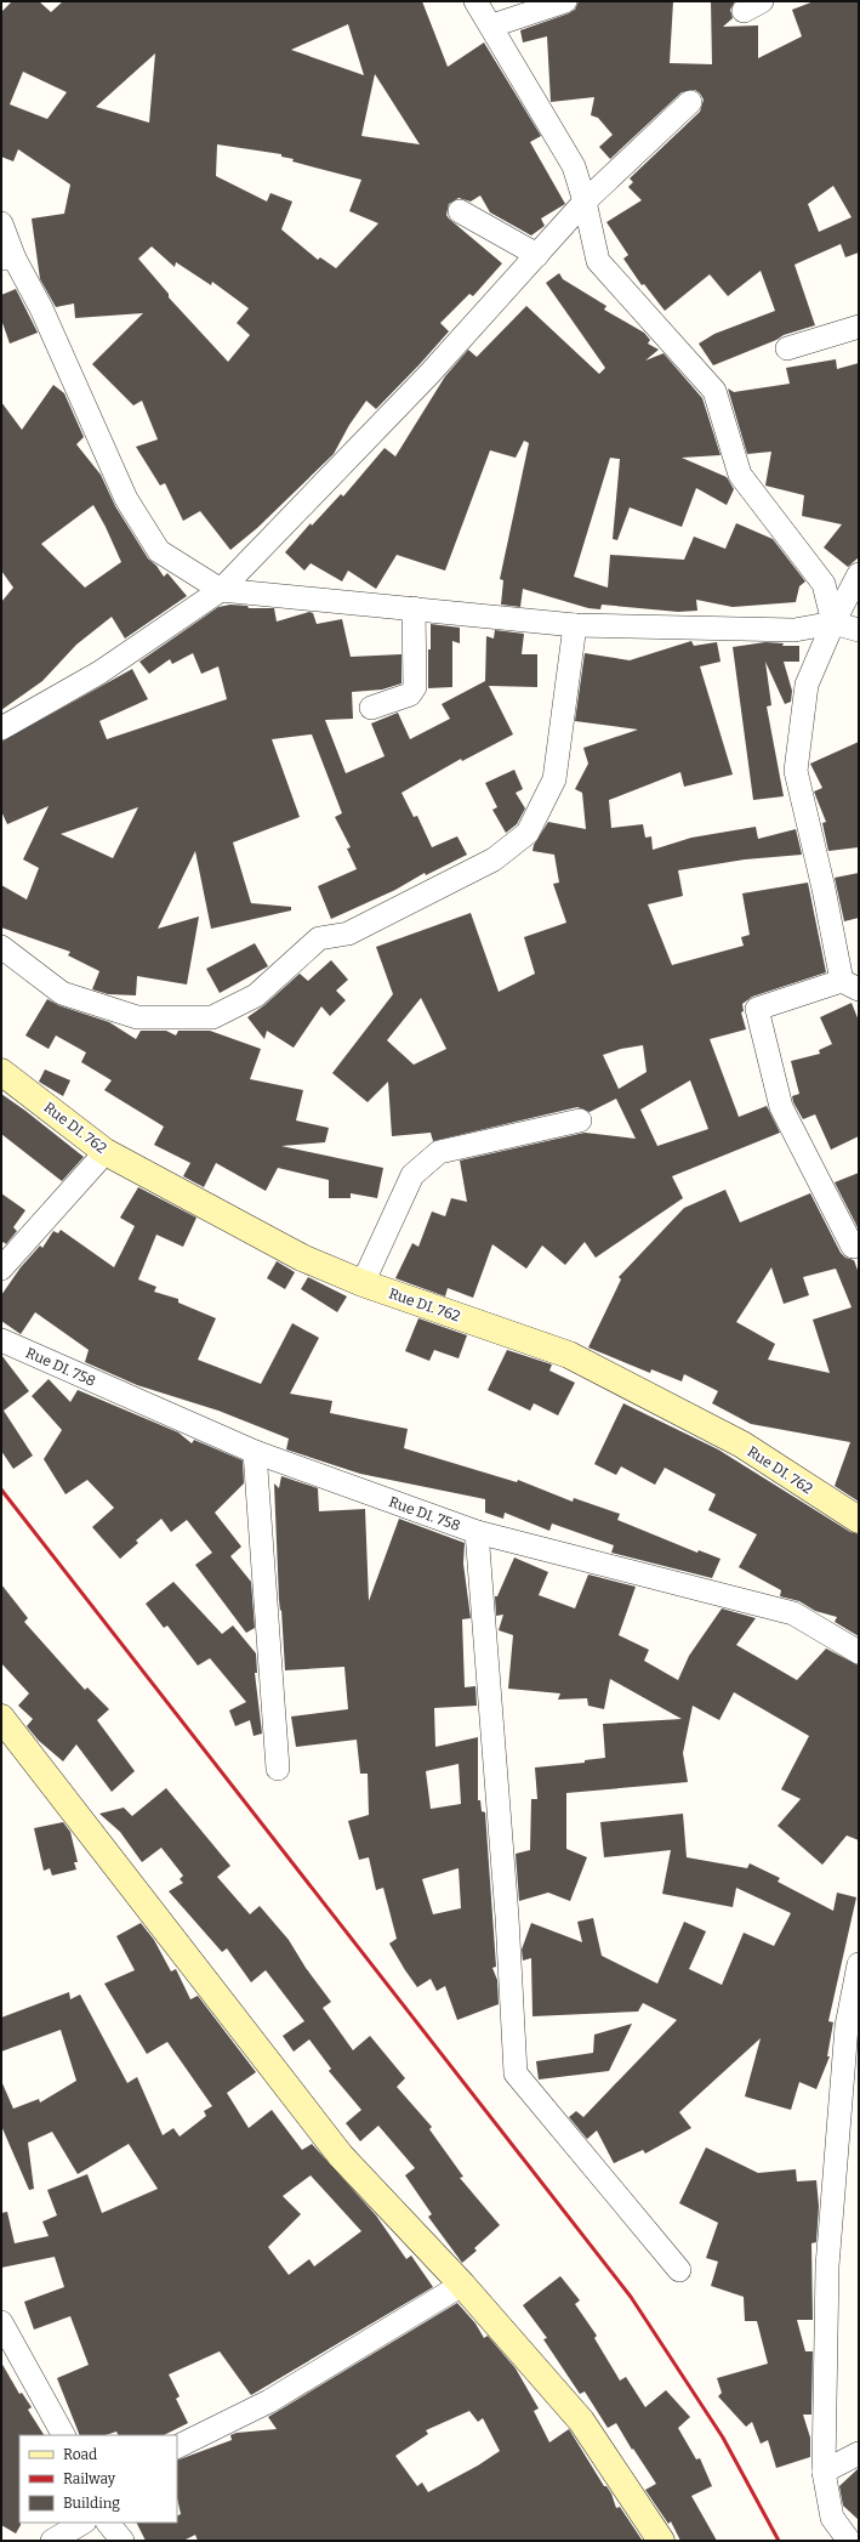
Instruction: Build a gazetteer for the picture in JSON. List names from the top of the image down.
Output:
{
  "streets": {
    "street": ["Rue DI. 762", "Rue DI. 758"]
  },
  "legend": ["Road", "Railway", "Building"]
}
